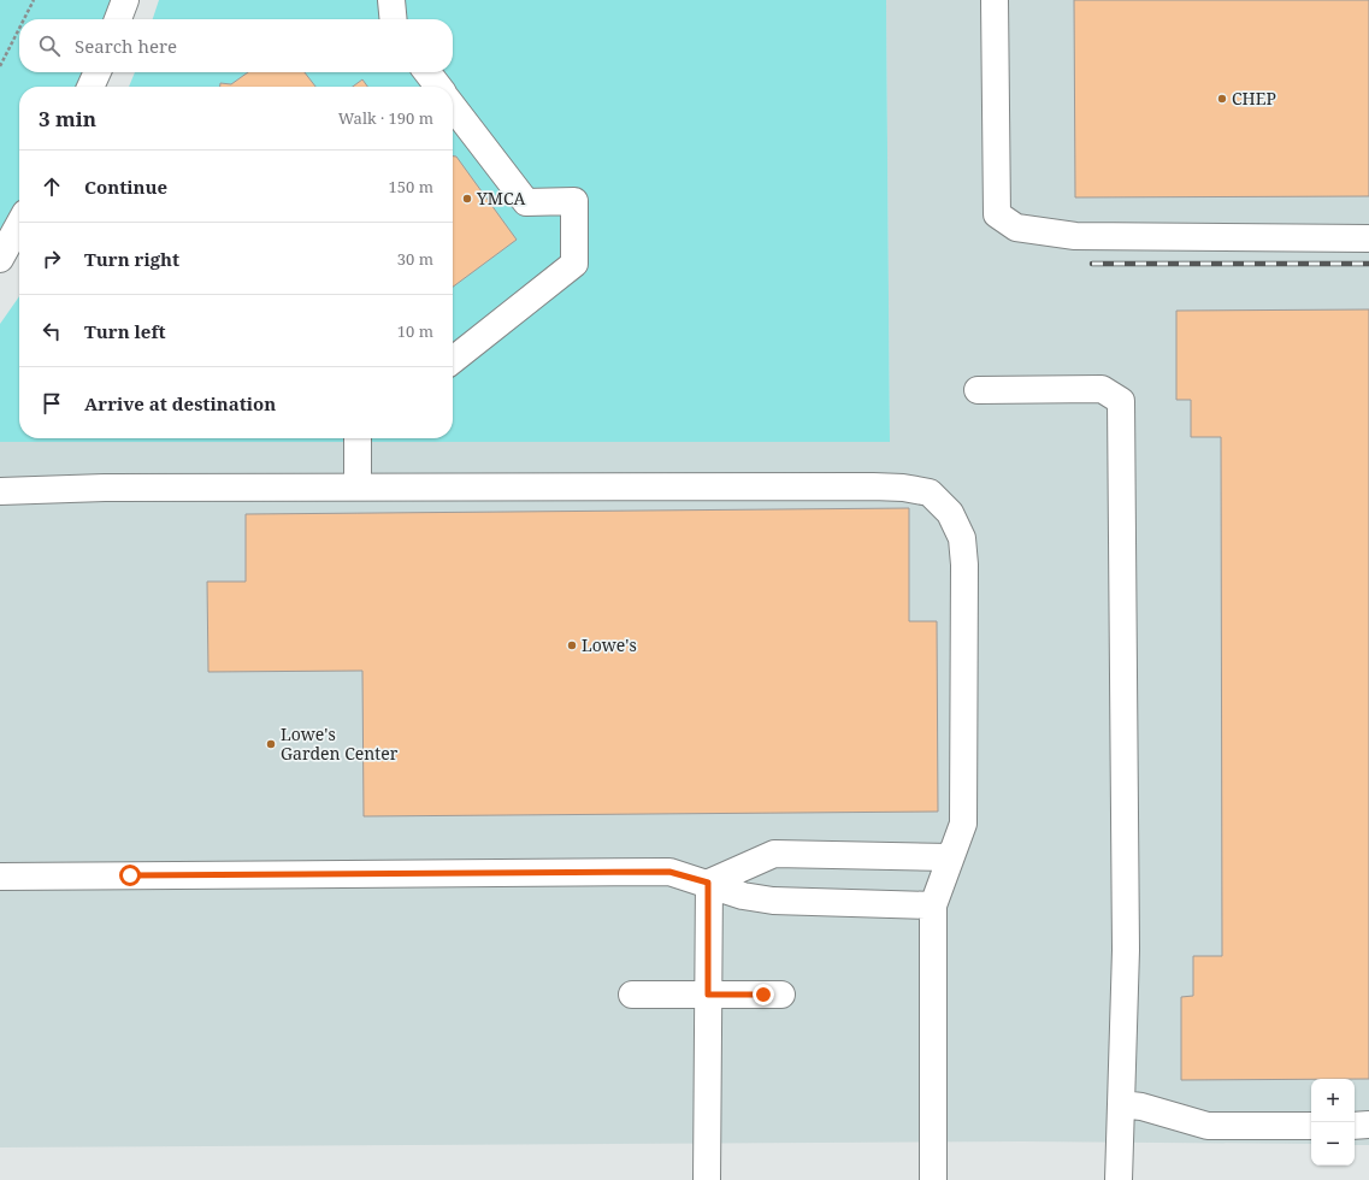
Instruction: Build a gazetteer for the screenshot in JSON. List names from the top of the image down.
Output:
{
  "places": [
    "CHEP",
    "YMCA",
    "Lowe's",
    "Lowe's Garden Center"
  ],
  "page": {
    "search": "Search here",
    "heading": ["3 min", "Walk · 190 m"],
    "list": [
      ["Continue", "150 m"],
      ["Turn right", "30 m"],
      ["Turn left", "10 m"],
      "Arrive at destination"
    ],
    "map_buttons": ["+", "−"]
  }
}
